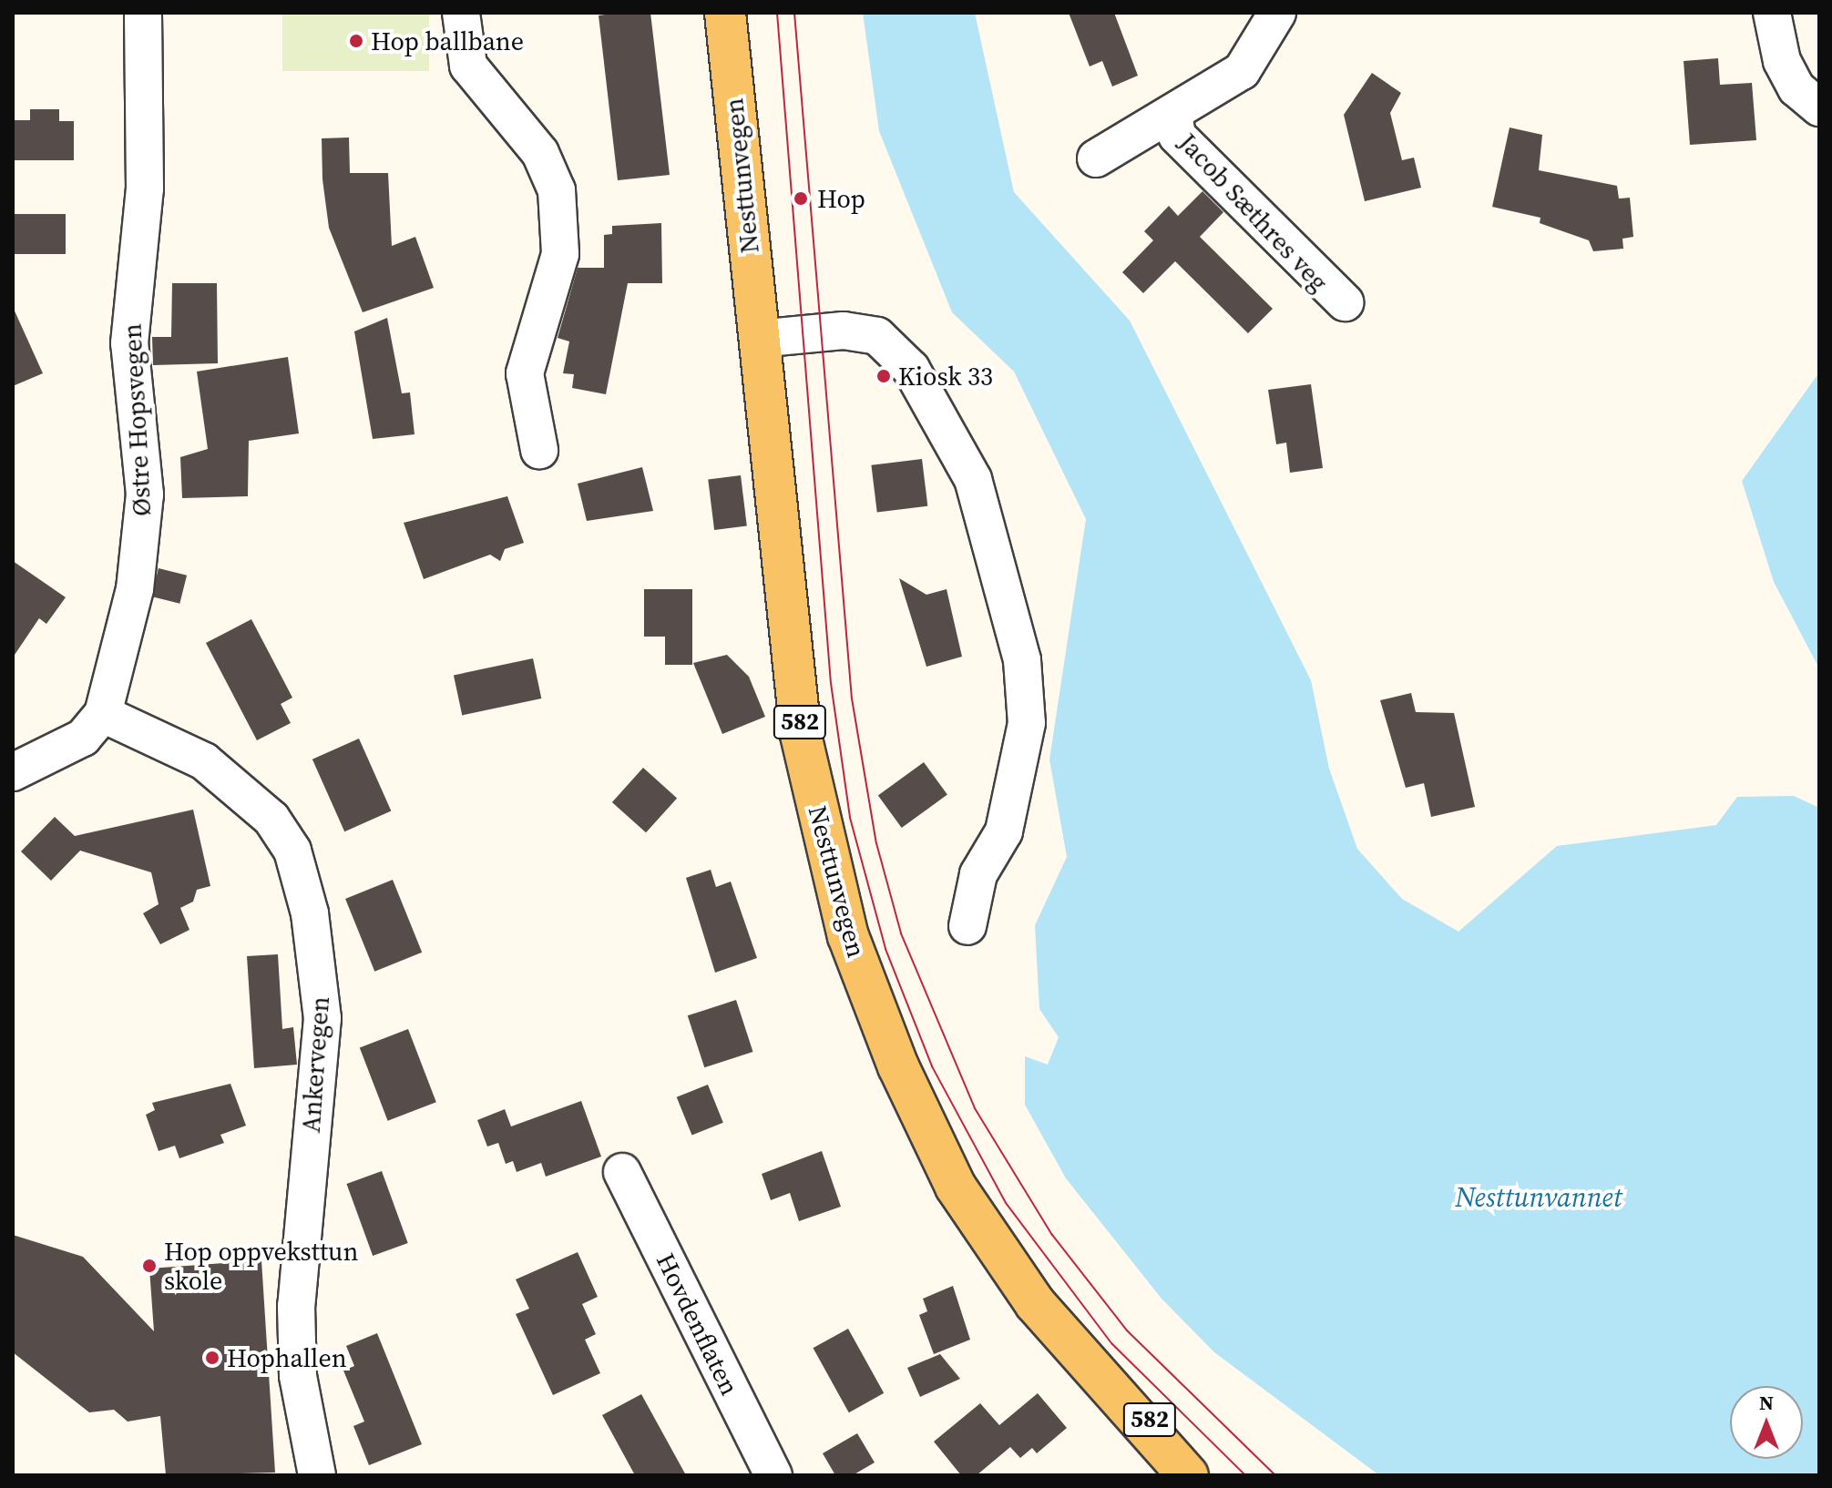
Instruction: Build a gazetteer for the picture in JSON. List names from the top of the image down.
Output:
{
  "streets": {
    "main road": ["Nesttunvegen", "582"],
    "street": [
      "Jacob Sæthres veg",
      "Østre Hopsvegen",
      "Ankervegen",
      "Hovdenflaten"
    ]
  },
  "crossings": [
    ["Østre Hopsvegen", "Ankervegen"]
  ],
  "water": ["Nesttunvannet"],
  "places": [
    "Hop ballbane",
    "Hop",
    "Kiosk 33",
    "Hop oppveksttun skole",
    "Hophallen"
  ],
  "north": "top"
}
